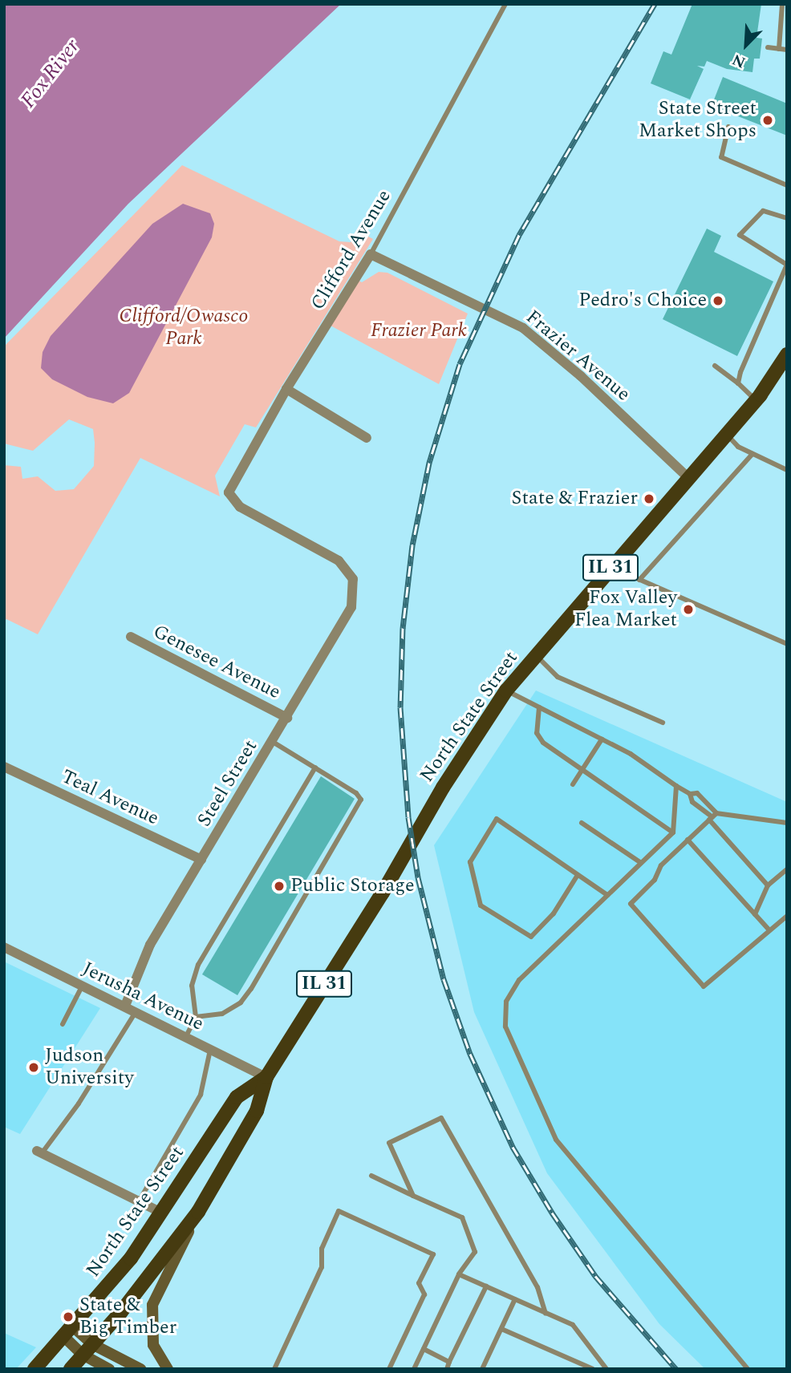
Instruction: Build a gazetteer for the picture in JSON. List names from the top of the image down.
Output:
{
  "streets": {
    "main road": ["IL 31", "North State Street"],
    "street": [
      "Clifford Avenue",
      "Frazier Avenue",
      "Genesee Avenue",
      "Steel Street",
      "Teal Avenue",
      "Jerusha Avenue"
    ]
  },
  "crossings": [
    ["Clifford Avenue", "Frazier Avenue"],
    ["Clifford Avenue", "Steel Street"],
    ["Frazier Avenue", "North State Street"],
    ["Genesee Avenue", "Steel Street"],
    ["North State Street", "Jerusha Avenue"],
    ["Steel Street", "Teal Avenue"],
    ["Steel Street", "Jerusha Avenue"]
  ],
  "water": ["Fox River"],
  "parks": ["Clifford/Owasco Park", "Frazier Park"],
  "places": [
    "State Street Market Shops",
    "Pedro's Choice",
    "State & Frazier",
    "Fox Valley Flea Market",
    "Public Storage",
    "Judson University",
    "State & Big Timber"
  ],
  "north": "bottom left"
}
